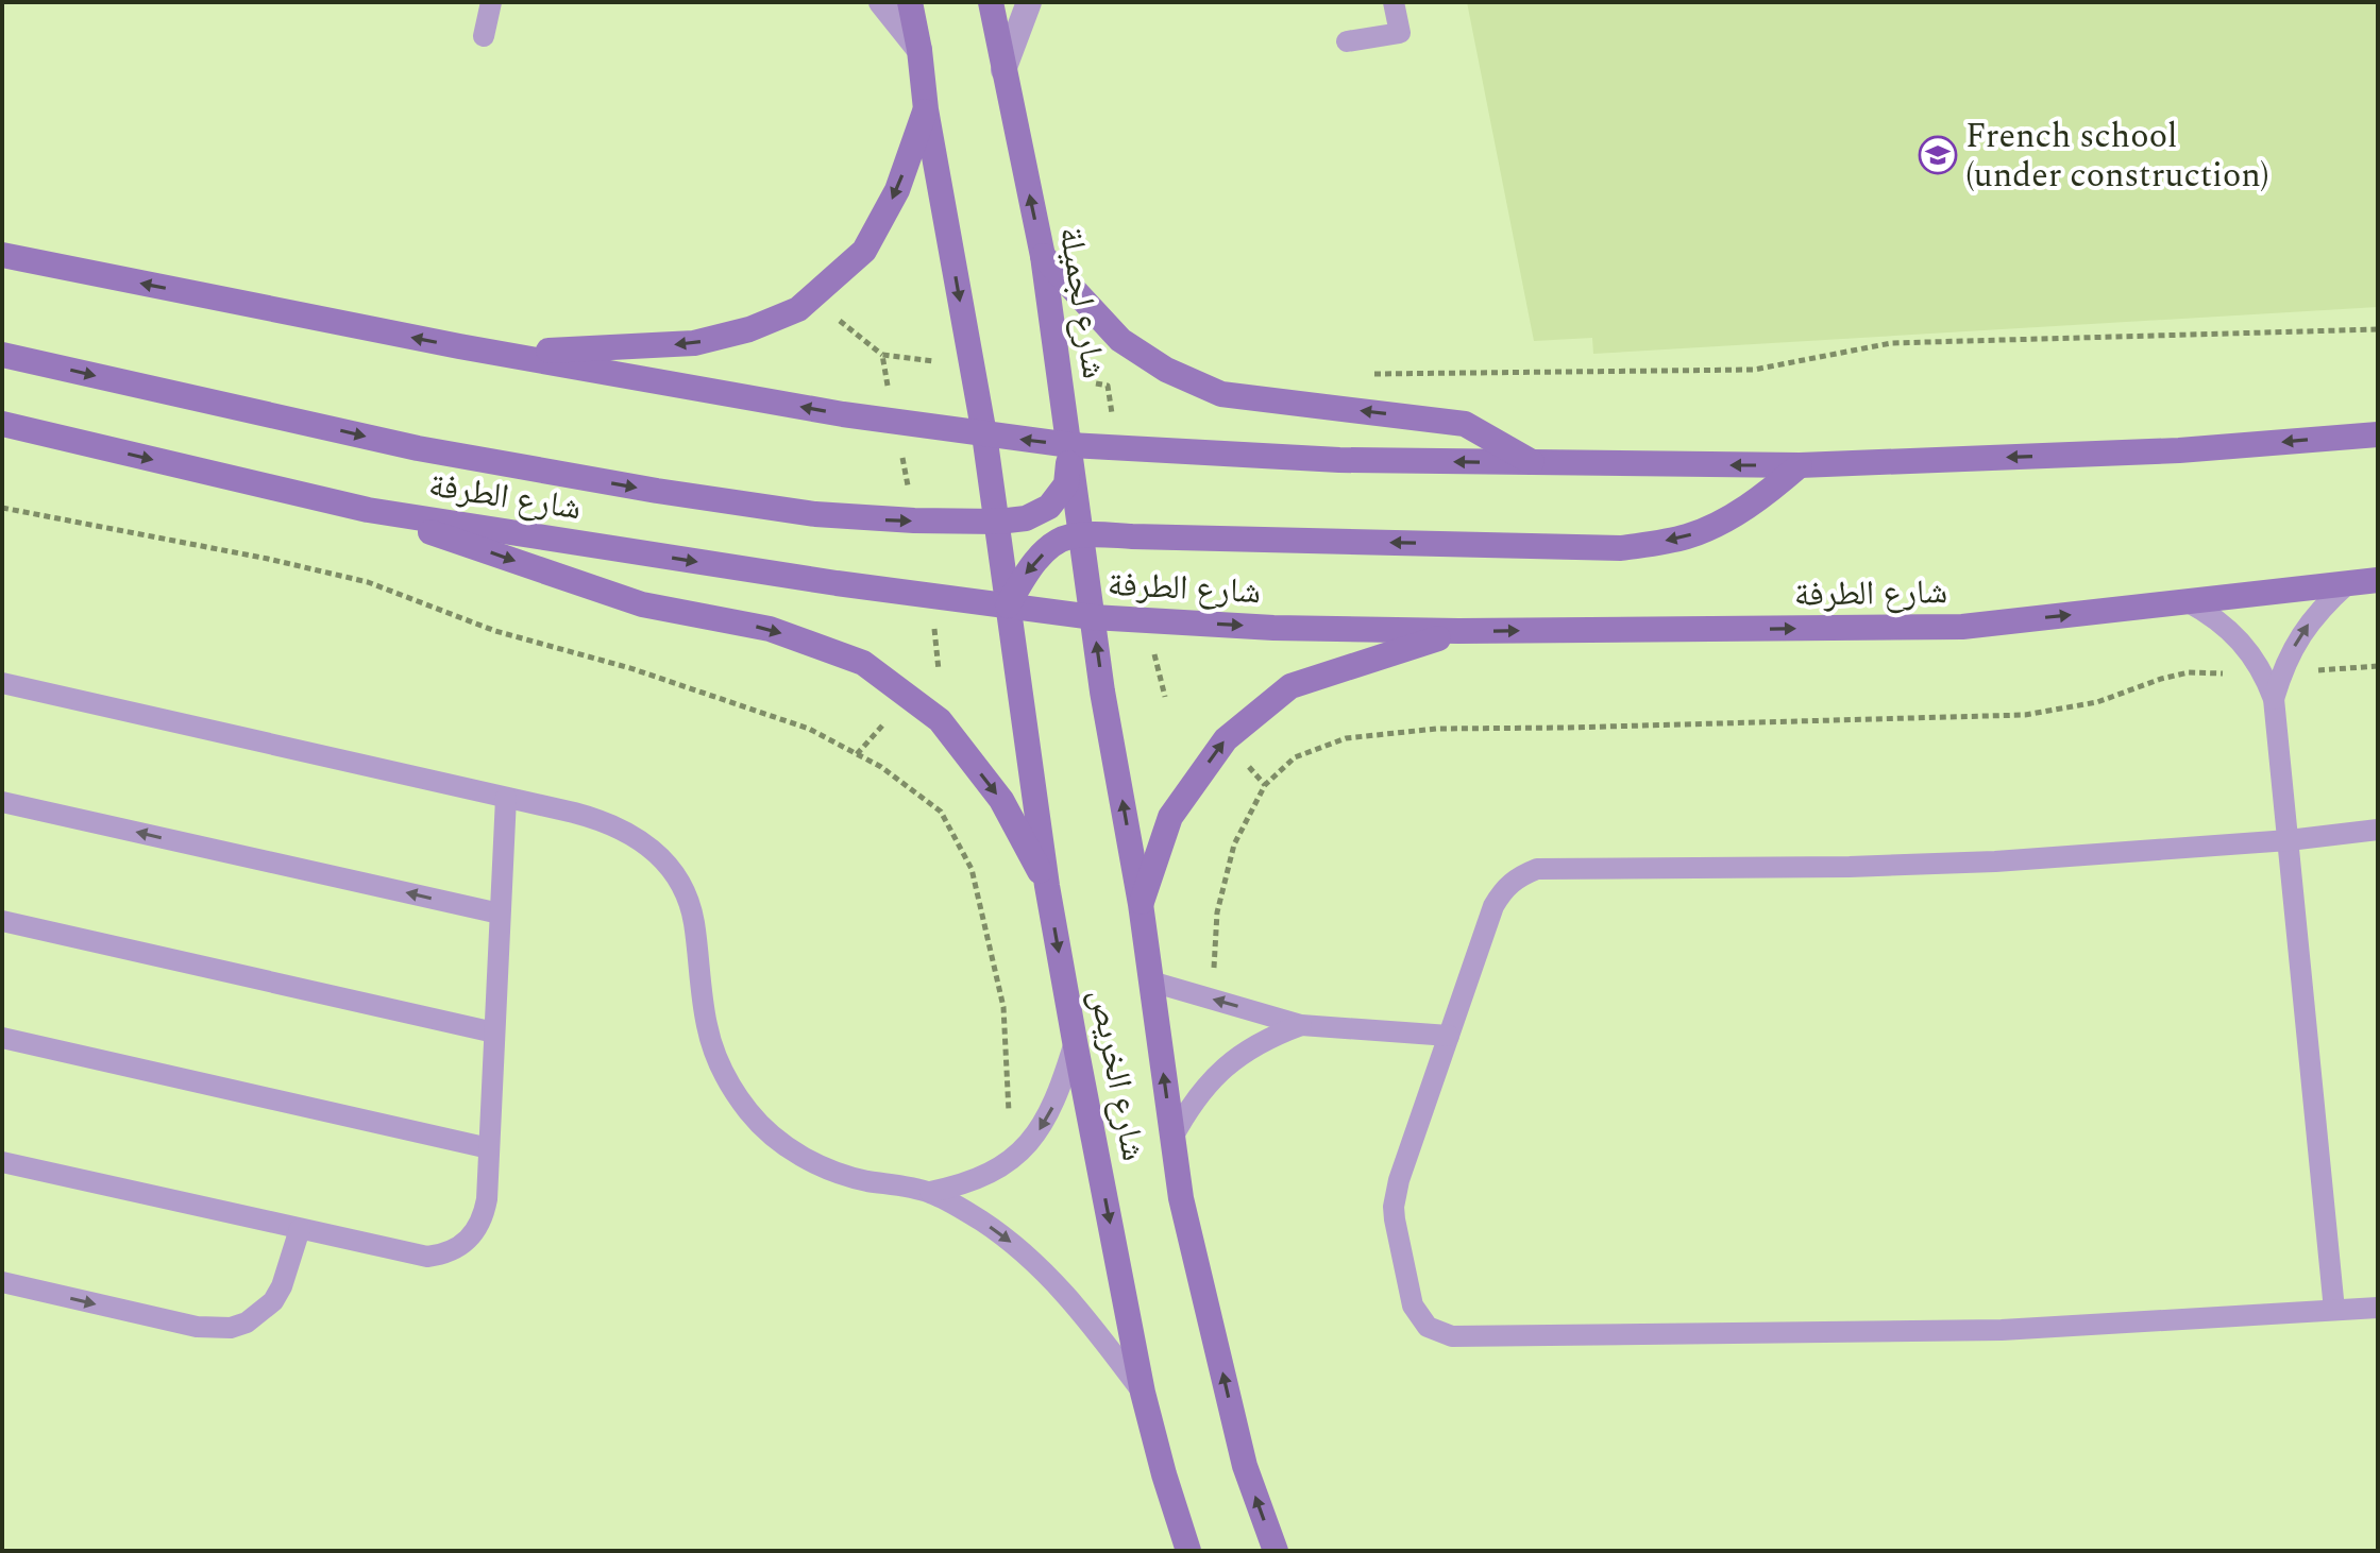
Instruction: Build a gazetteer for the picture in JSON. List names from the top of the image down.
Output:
{
  "streets": {
    "main road": ["شارع لجميلة", "شارع الطرفة", "شارع الخريص"]
  },
  "crossings": [
    ["شارع لجميلة", "شارع الطرفة"],
    ["شارع لجميلة", "شارع الخريص"],
    ["شارع الطرفة", "شارع الخريص"]
  ],
  "places": {
    "school or university": ["French school (under construction)"]
  }
}
